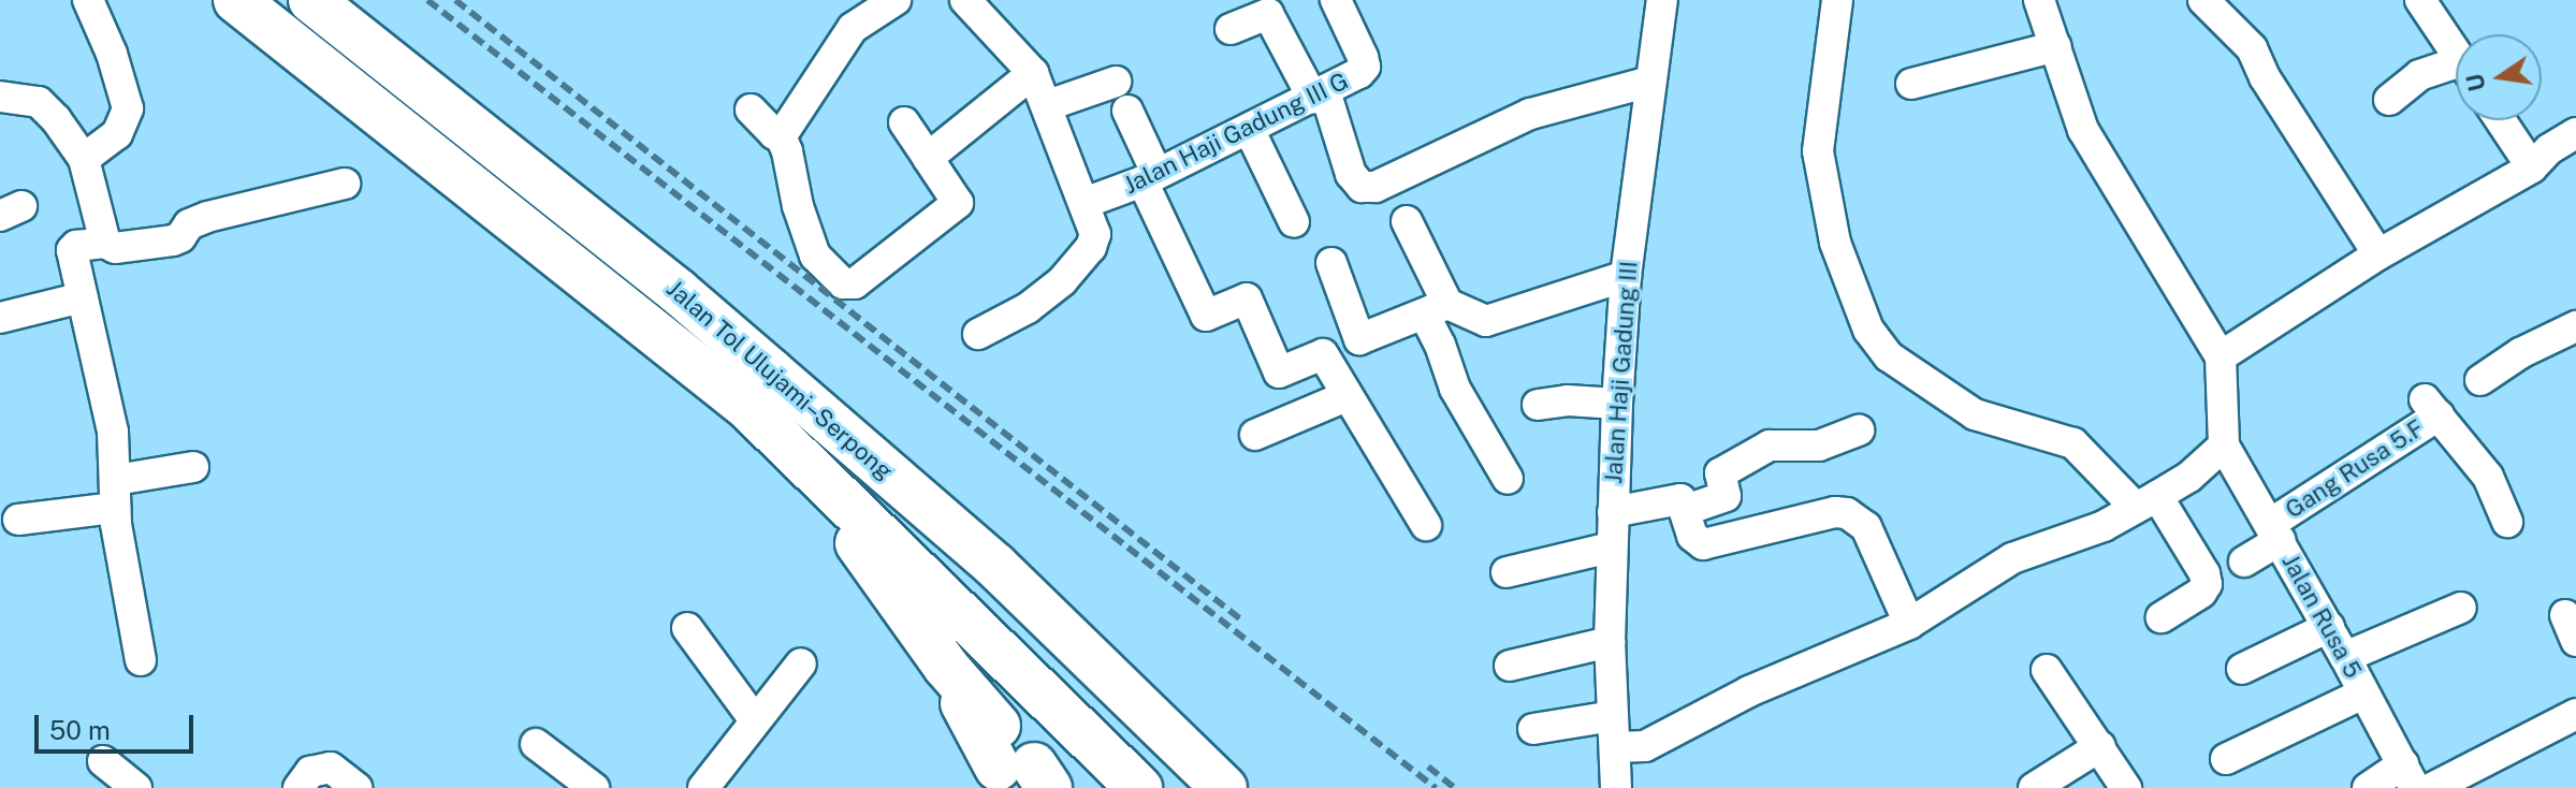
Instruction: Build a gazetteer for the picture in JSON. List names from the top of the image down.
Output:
{
  "streets": {
    "highway": ["Jalan Tol Ulujami–Serpong"],
    "street": [
      "Jalan Haji Gadung III G",
      "Jalan Haji Gadung III",
      "Gang Rusa 5.F",
      "Jalan Rusa 5"
    ]
  },
  "crossings": [
    ["Gang Rusa 5.F", "Jalan Rusa 5"]
  ],
  "scale_bar": "50 m",
  "north": "left"
}
